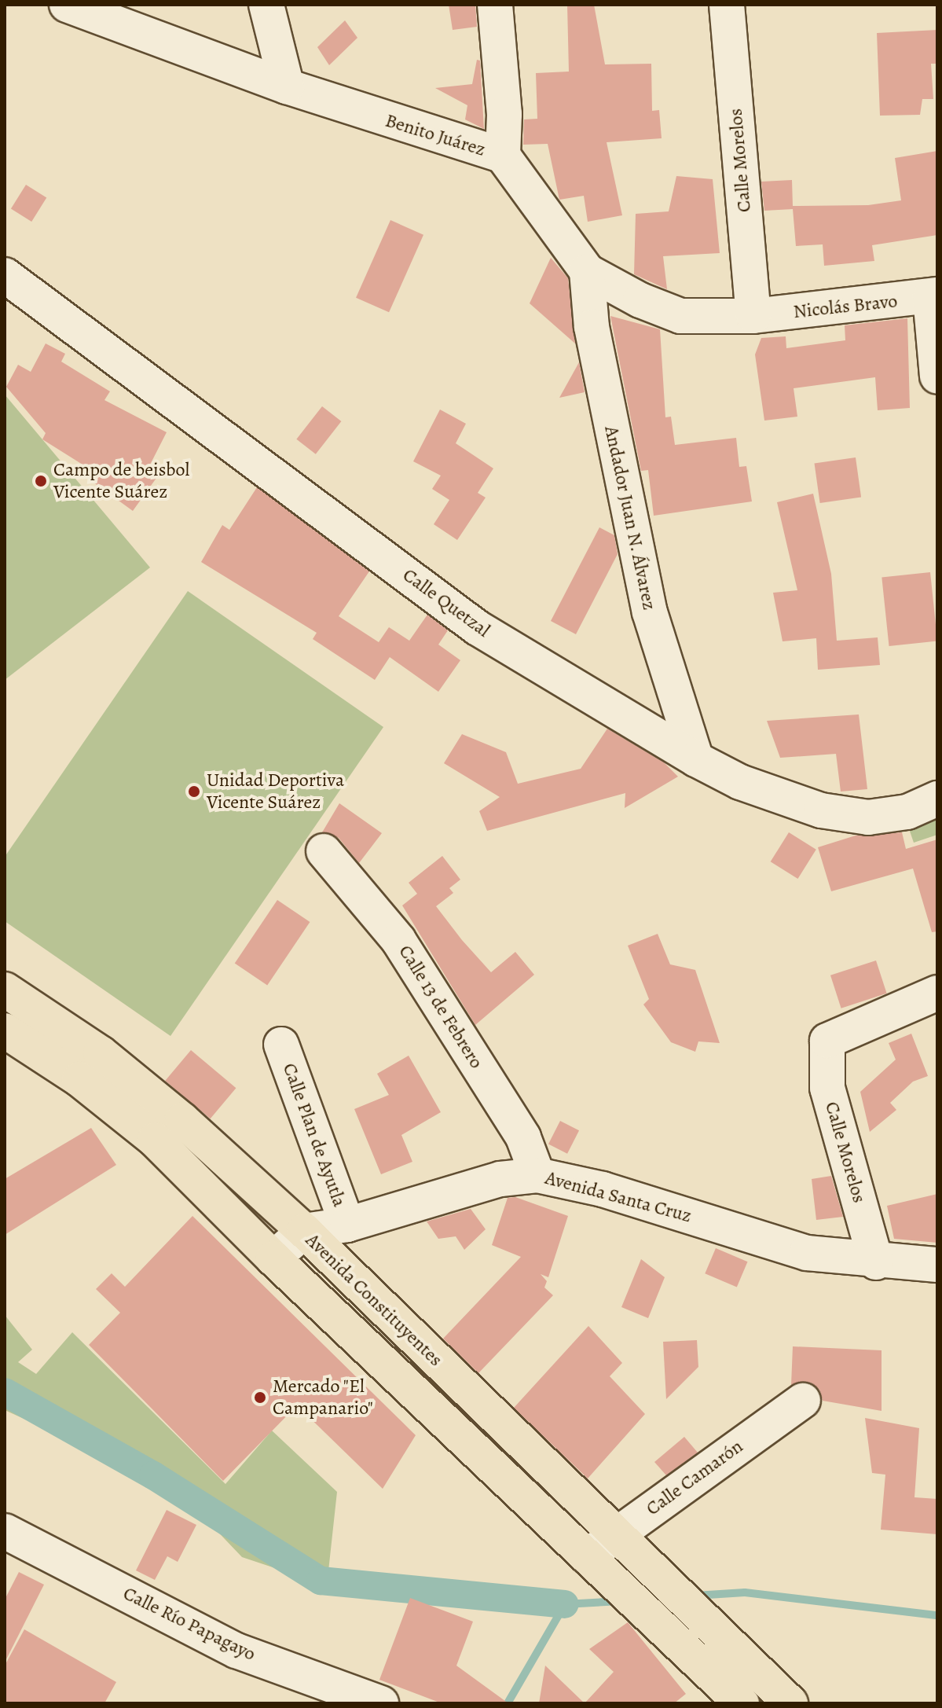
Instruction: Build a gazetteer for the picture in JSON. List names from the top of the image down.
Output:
{
  "streets": {
    "main road": ["Avenida Constituyentes"],
    "street": [
      "Benito Juárez",
      "Calle Morelos",
      "Nicolás Bravo",
      "Andador Juan N. Álvarez",
      "Calle Quetzal",
      "Calle 13 de Febrero",
      "Calle Plan de Ayutla",
      "Avenida Santa Cruz",
      "Calle Camarón",
      "Calle Río Papagayo"
    ]
  },
  "crossings": [
    ["Benito Juárez", "Calle Morelos"],
    ["Benito Juárez", "Nicolás Bravo"],
    ["Benito Juárez", "Andador Juan N. Álvarez"],
    ["Calle Morelos", "Nicolás Bravo"],
    ["Calle Morelos", "Avenida Santa Cruz"],
    ["Andador Juan N. Álvarez", "Calle Quetzal"],
    ["Calle 13 de Febrero", "Avenida Santa Cruz"],
    ["Calle Plan de Ayutla", "Avenida Santa Cruz"],
    ["Avenida Santa Cruz", "Avenida Constituyentes"],
    ["Avenida Constituyentes", "Calle Camarón"]
  ],
  "places": ["Campo de beisbol Vicente Suárez", "Unidad Deportiva Vicente Suárez", "Mercado \"El Campanario\""]
}
